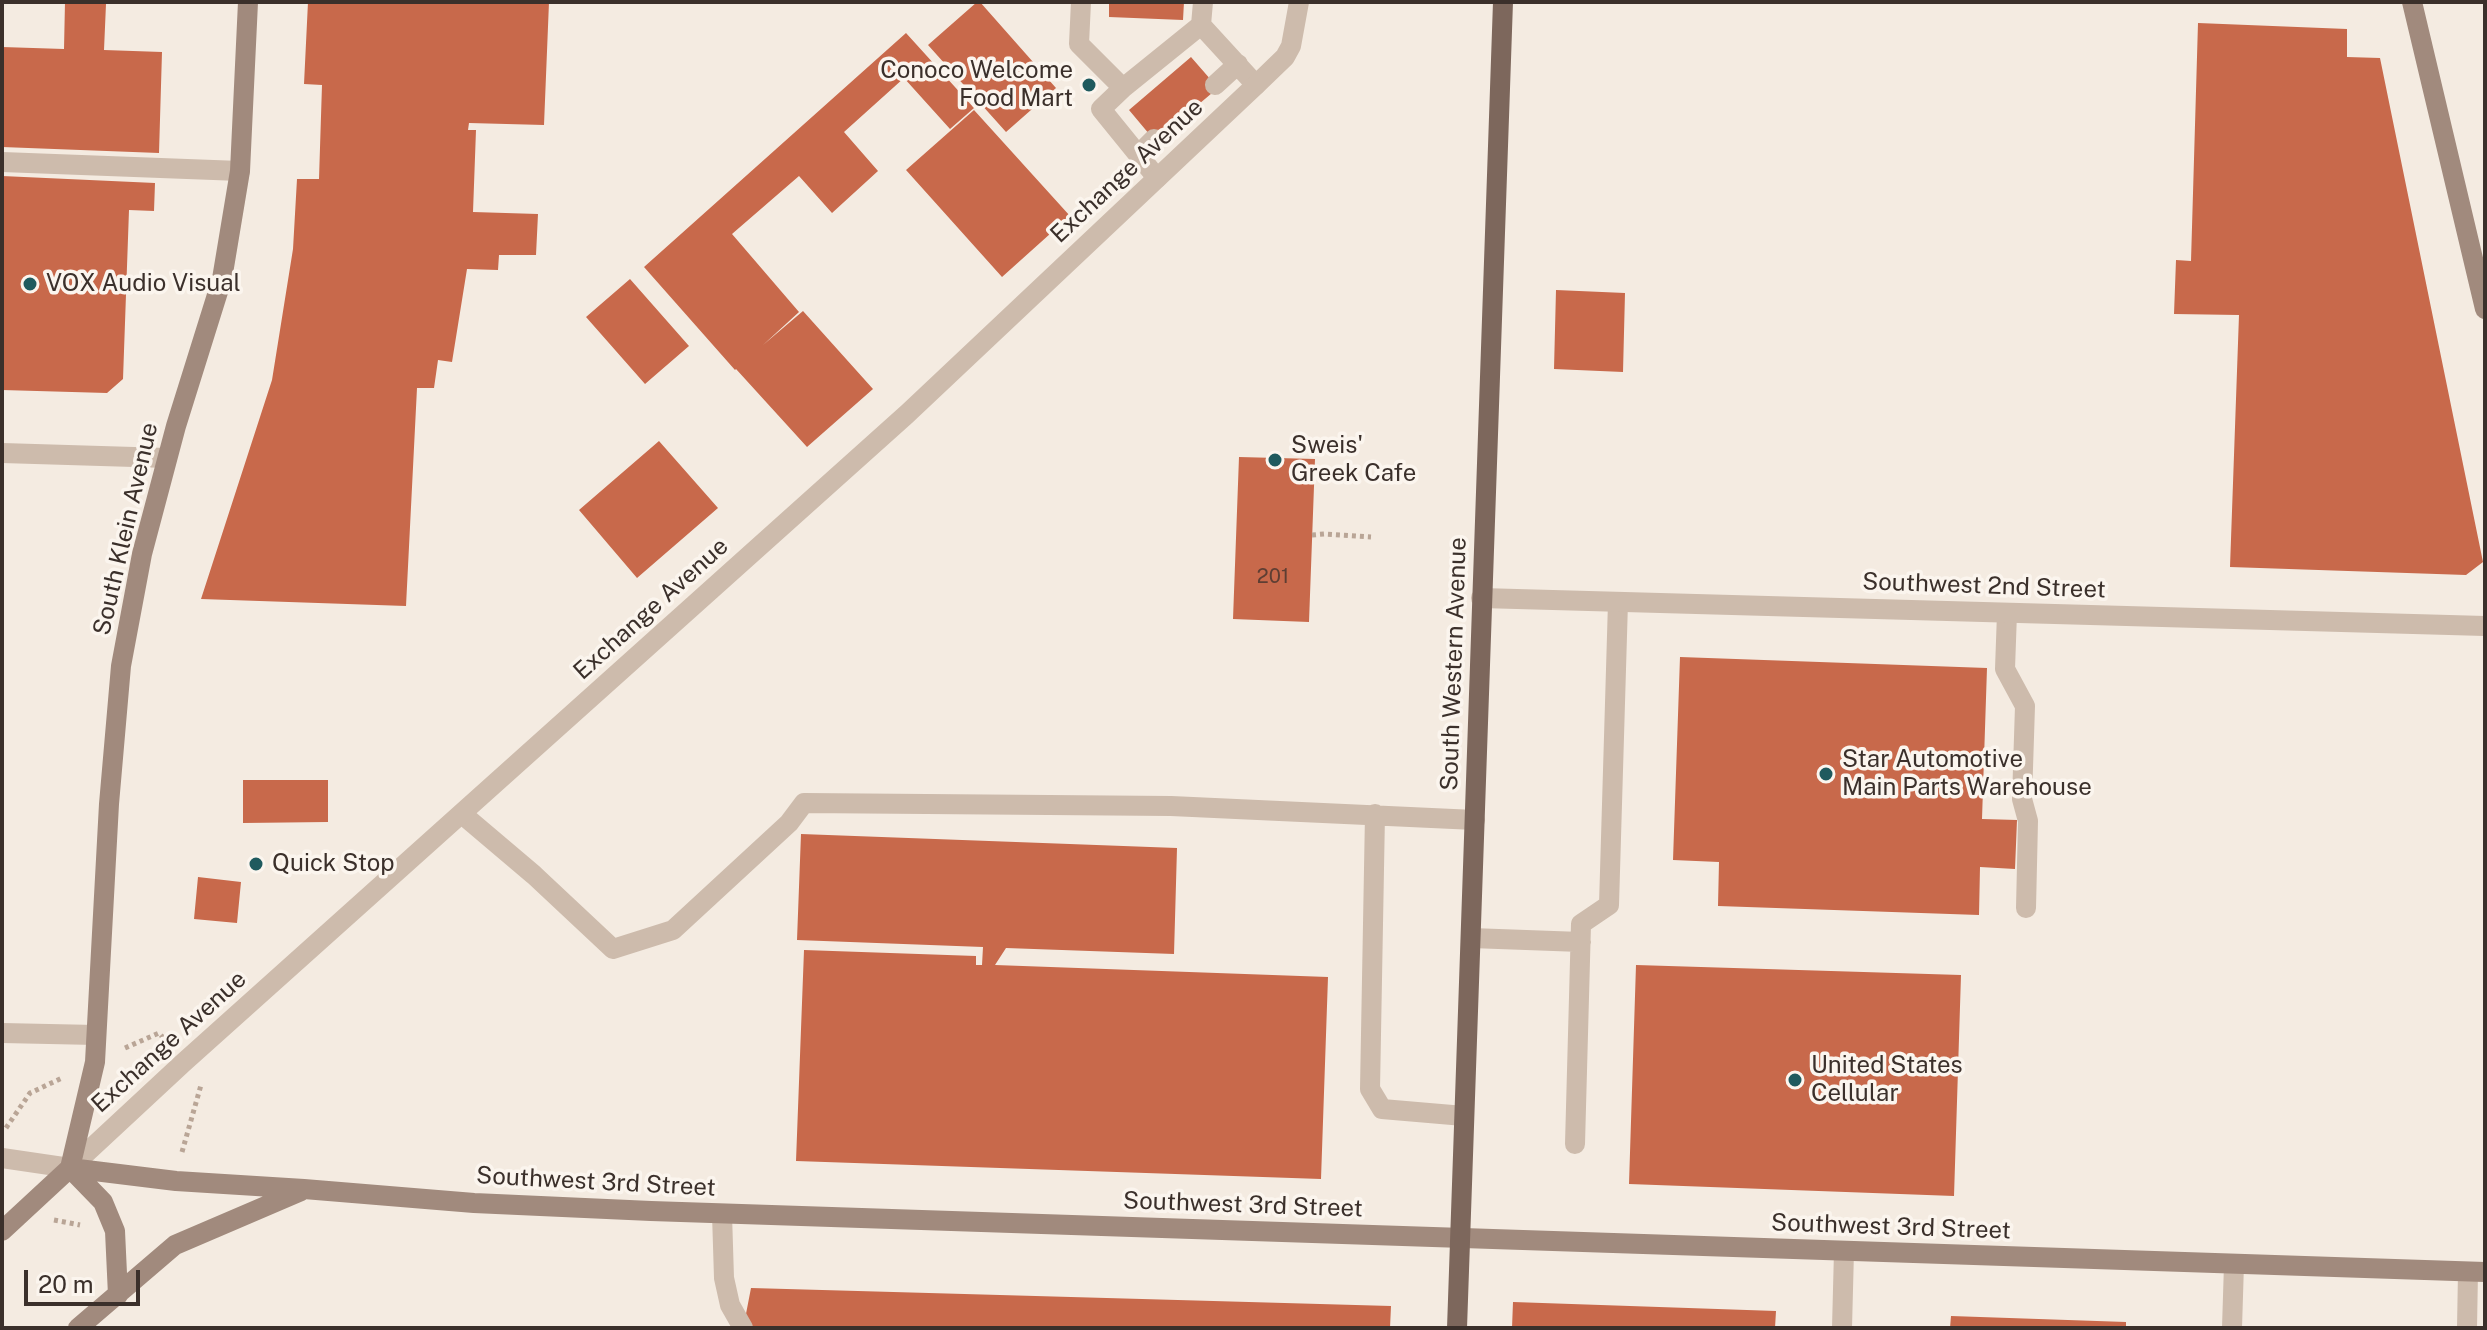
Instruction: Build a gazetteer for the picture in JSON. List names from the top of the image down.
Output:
{
  "streets": {
    "main road": ["South Western Avenue"],
    "street": [
      "Exchange Avenue",
      "South Klein Avenue",
      "Southwest 2nd Street",
      "Southwest 3rd Street"
    ]
  },
  "crossings": [
    ["Exchange Avenue", "South Klein Avenue"],
    ["Exchange Avenue", "Southwest 3rd Street"],
    ["South Klein Avenue", "Southwest 3rd Street"],
    ["Southwest 2nd Street", "South Western Avenue"],
    ["South Western Avenue", "Southwest 3rd Street"]
  ],
  "places": [
    "Conoco Welcome Food Mart",
    "VOX Audio Visual",
    "Sweis' Greek Cafe",
    "Star Automotive Main Parts Warehouse",
    "Quick Stop",
    "United States Cellular"
  ],
  "house_numbers": ["201"],
  "scale_bar": "20 m"
}
